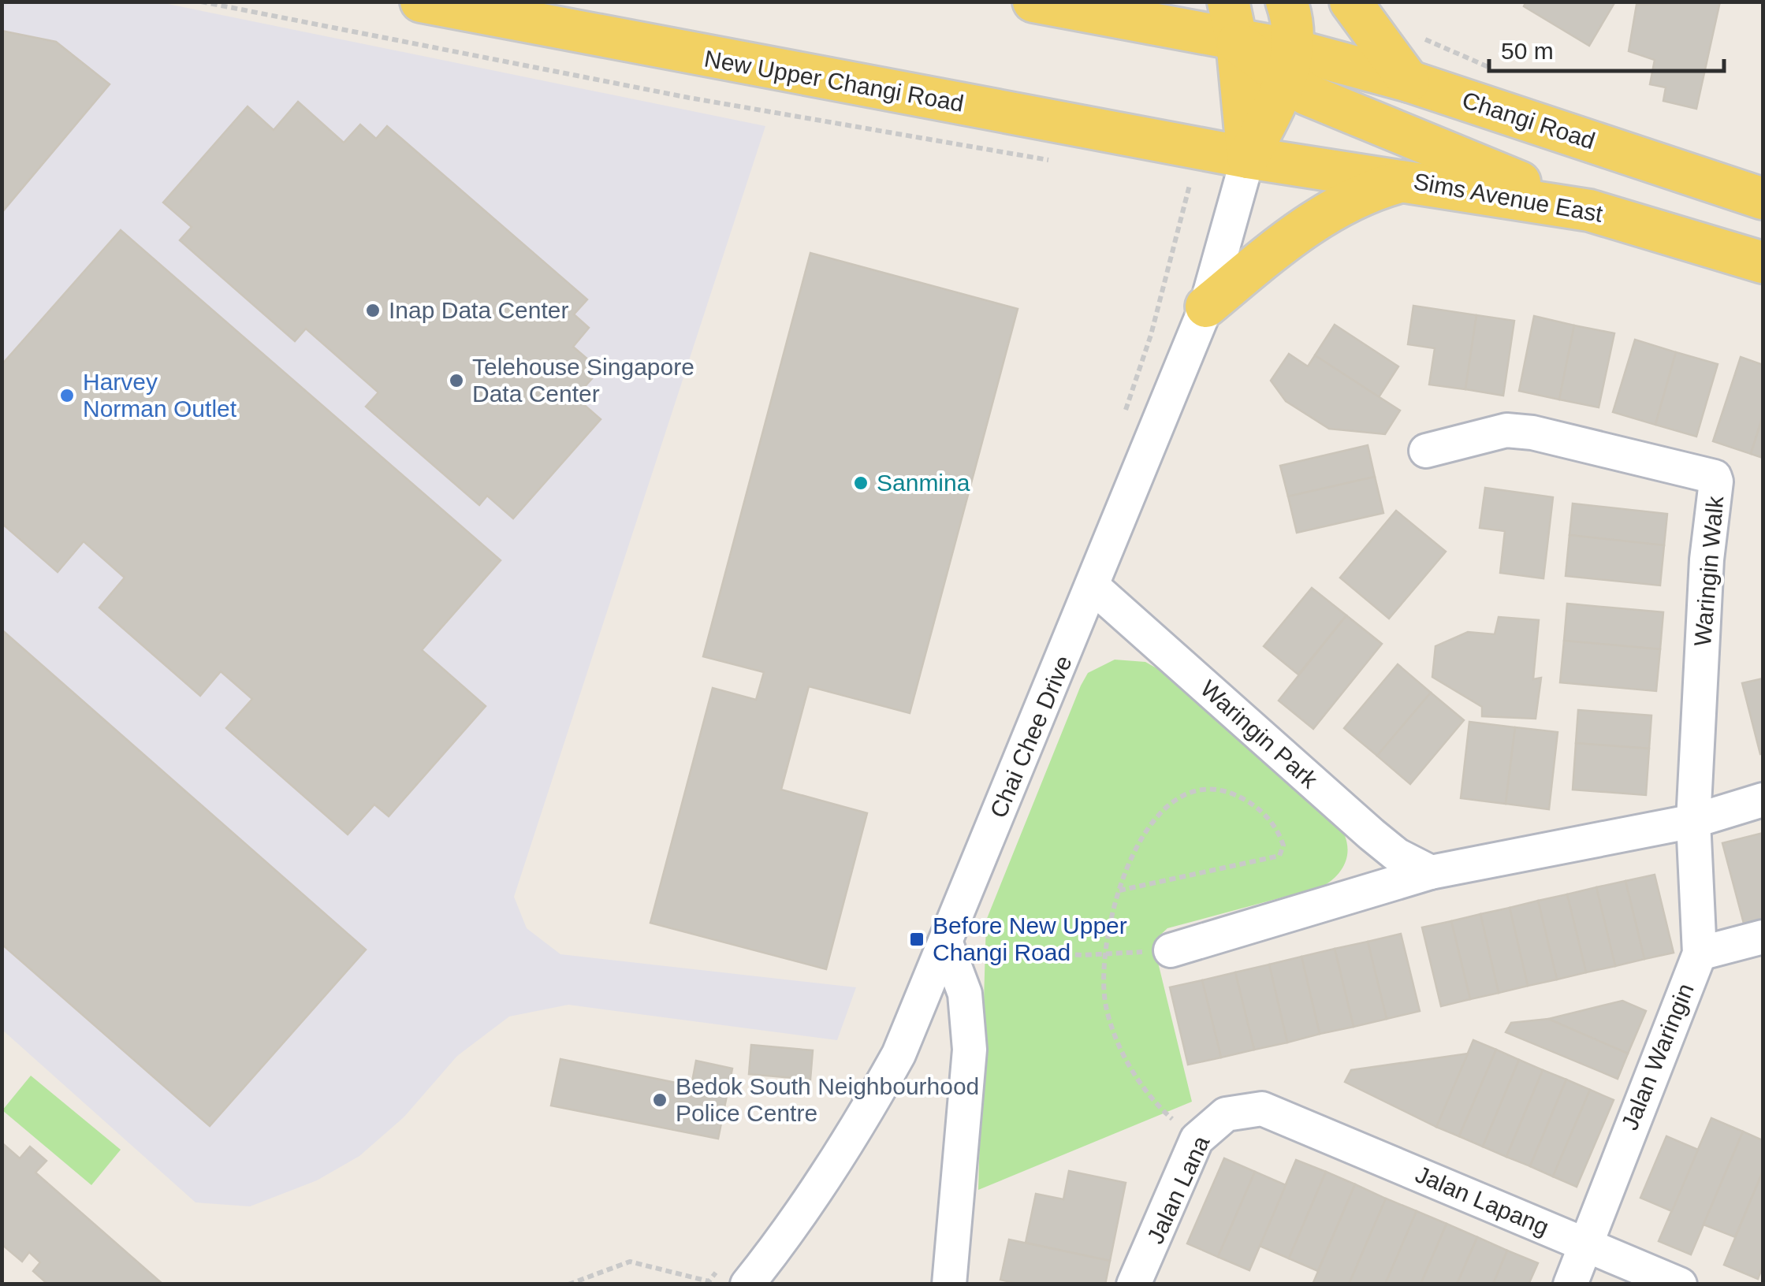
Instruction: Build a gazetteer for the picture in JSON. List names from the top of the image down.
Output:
{
  "streets": {
    "main road": ["New Upper Changi Road", "Changi Road", "Sims Avenue East"],
    "street": [
      "Waringin Walk",
      "Waringin Park",
      "Chai Chee Drive",
      "Jalan Waringin",
      "Jalan Lana",
      "Jalan Lapang"
    ]
  },
  "crossings": [
    ["New Upper Changi Road", "Sims Avenue East"],
    ["New Upper Changi Road", "Chai Chee Drive"],
    ["Sims Avenue East", "Chai Chee Drive"],
    ["Waringin Walk", "Jalan Waringin"],
    ["Waringin Park", "Chai Chee Drive"],
    ["Jalan Waringin", "Jalan Lapang"],
    ["Jalan Lana", "Jalan Lapang"]
  ],
  "places": {
    "other": [
      "Inap Data Center",
      "Telehouse Singapore Data Center",
      "Harvey Norman Outlet",
      "Sanmina",
      "Bedok South Neighbourhood Police Centre"
    ],
    "transit": ["Before New Upper Changi Road"]
  },
  "scale_bar": "50 m"
}
